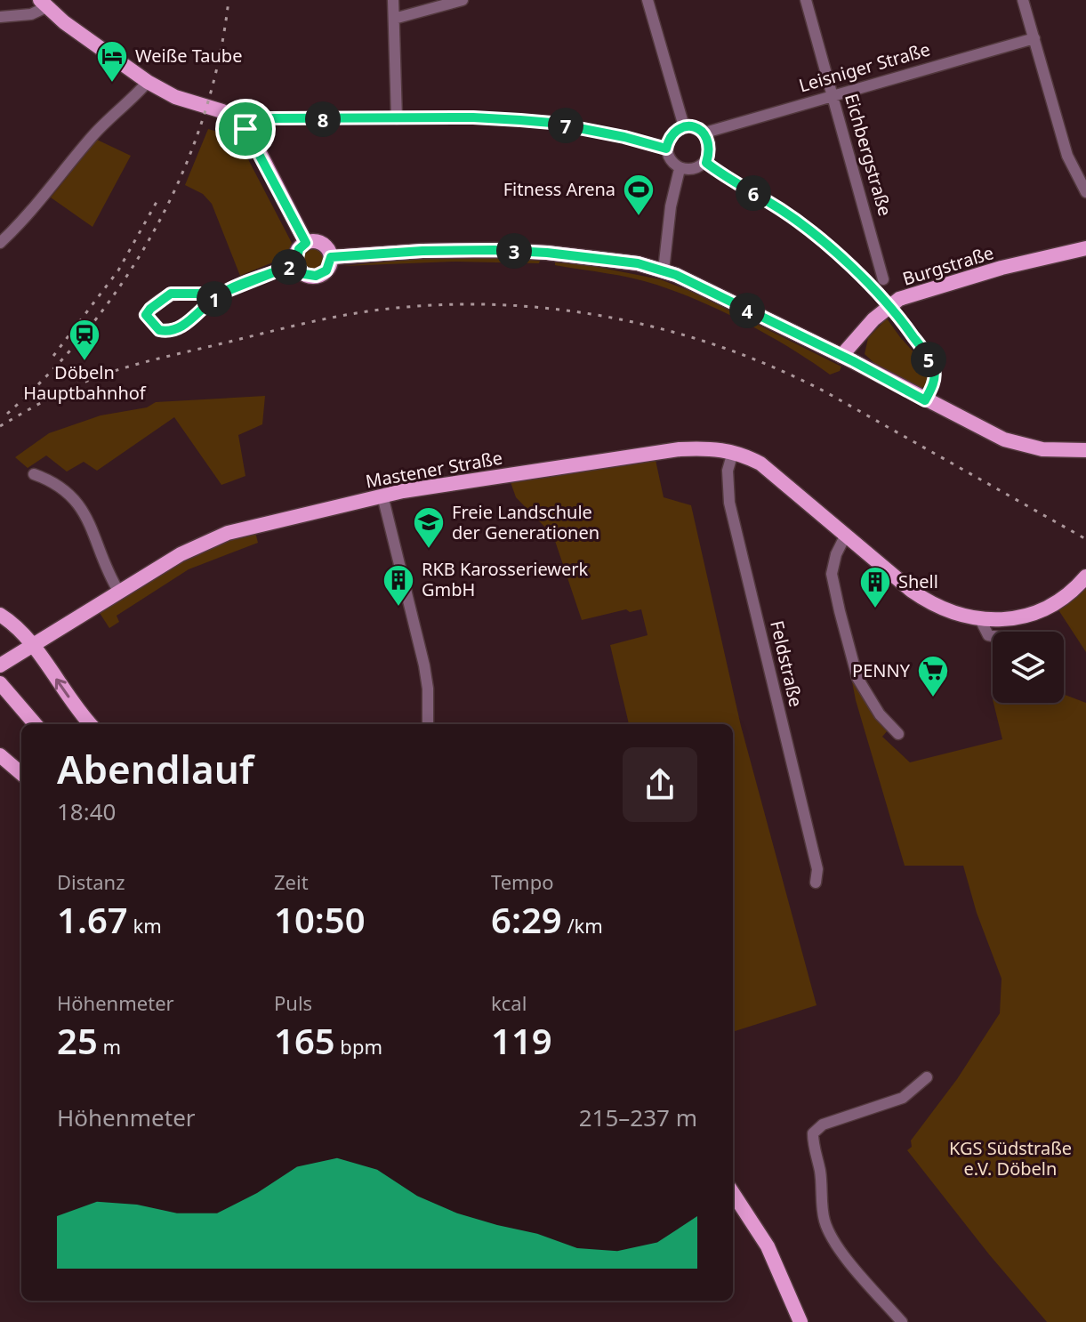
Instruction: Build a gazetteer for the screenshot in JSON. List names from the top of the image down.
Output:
{
  "streets": {
    "main road": ["Burgstraße", "Mastener Straße"],
    "street": ["Leisniger Straße", "Eichbergstraße", "Feldstraße"]
  },
  "crossings": [
    ["Leisniger Straße", "Eichbergstraße"],
    ["Mastener Straße", "Feldstraße"]
  ],
  "parks": ["KGS Südstraße e.V. Döbeln"],
  "places": {
    "hotel": ["Weiße Taube"],
    "sports": ["Fitness Arena"],
    "station": ["Döbeln Hauptbahnhof"],
    "school or university": ["Freie Landschule der Generationen"],
    "building": ["RKB Karosseriewerk GmbH", "Shell"],
    "supermarket": ["PENNY"]
  },
  "page": {
    "pins": [
      "8",
      "7",
      "6",
      "3",
      "2",
      "1",
      "4",
      "5"
    ],
    "heading": ["Abendlauf", "18:40"],
    "stats": [
      ["Distanz", "1.67 km"],
      ["Zeit", "10:50"],
      ["Tempo", "6:29 /km"],
      ["Höhenmeter", "25 m"],
      ["Puls", "165 bpm"],
      ["kcal", "119"]
    ],
    "chart": ["Höhenmeter", "215–237 m"]
  }
}
